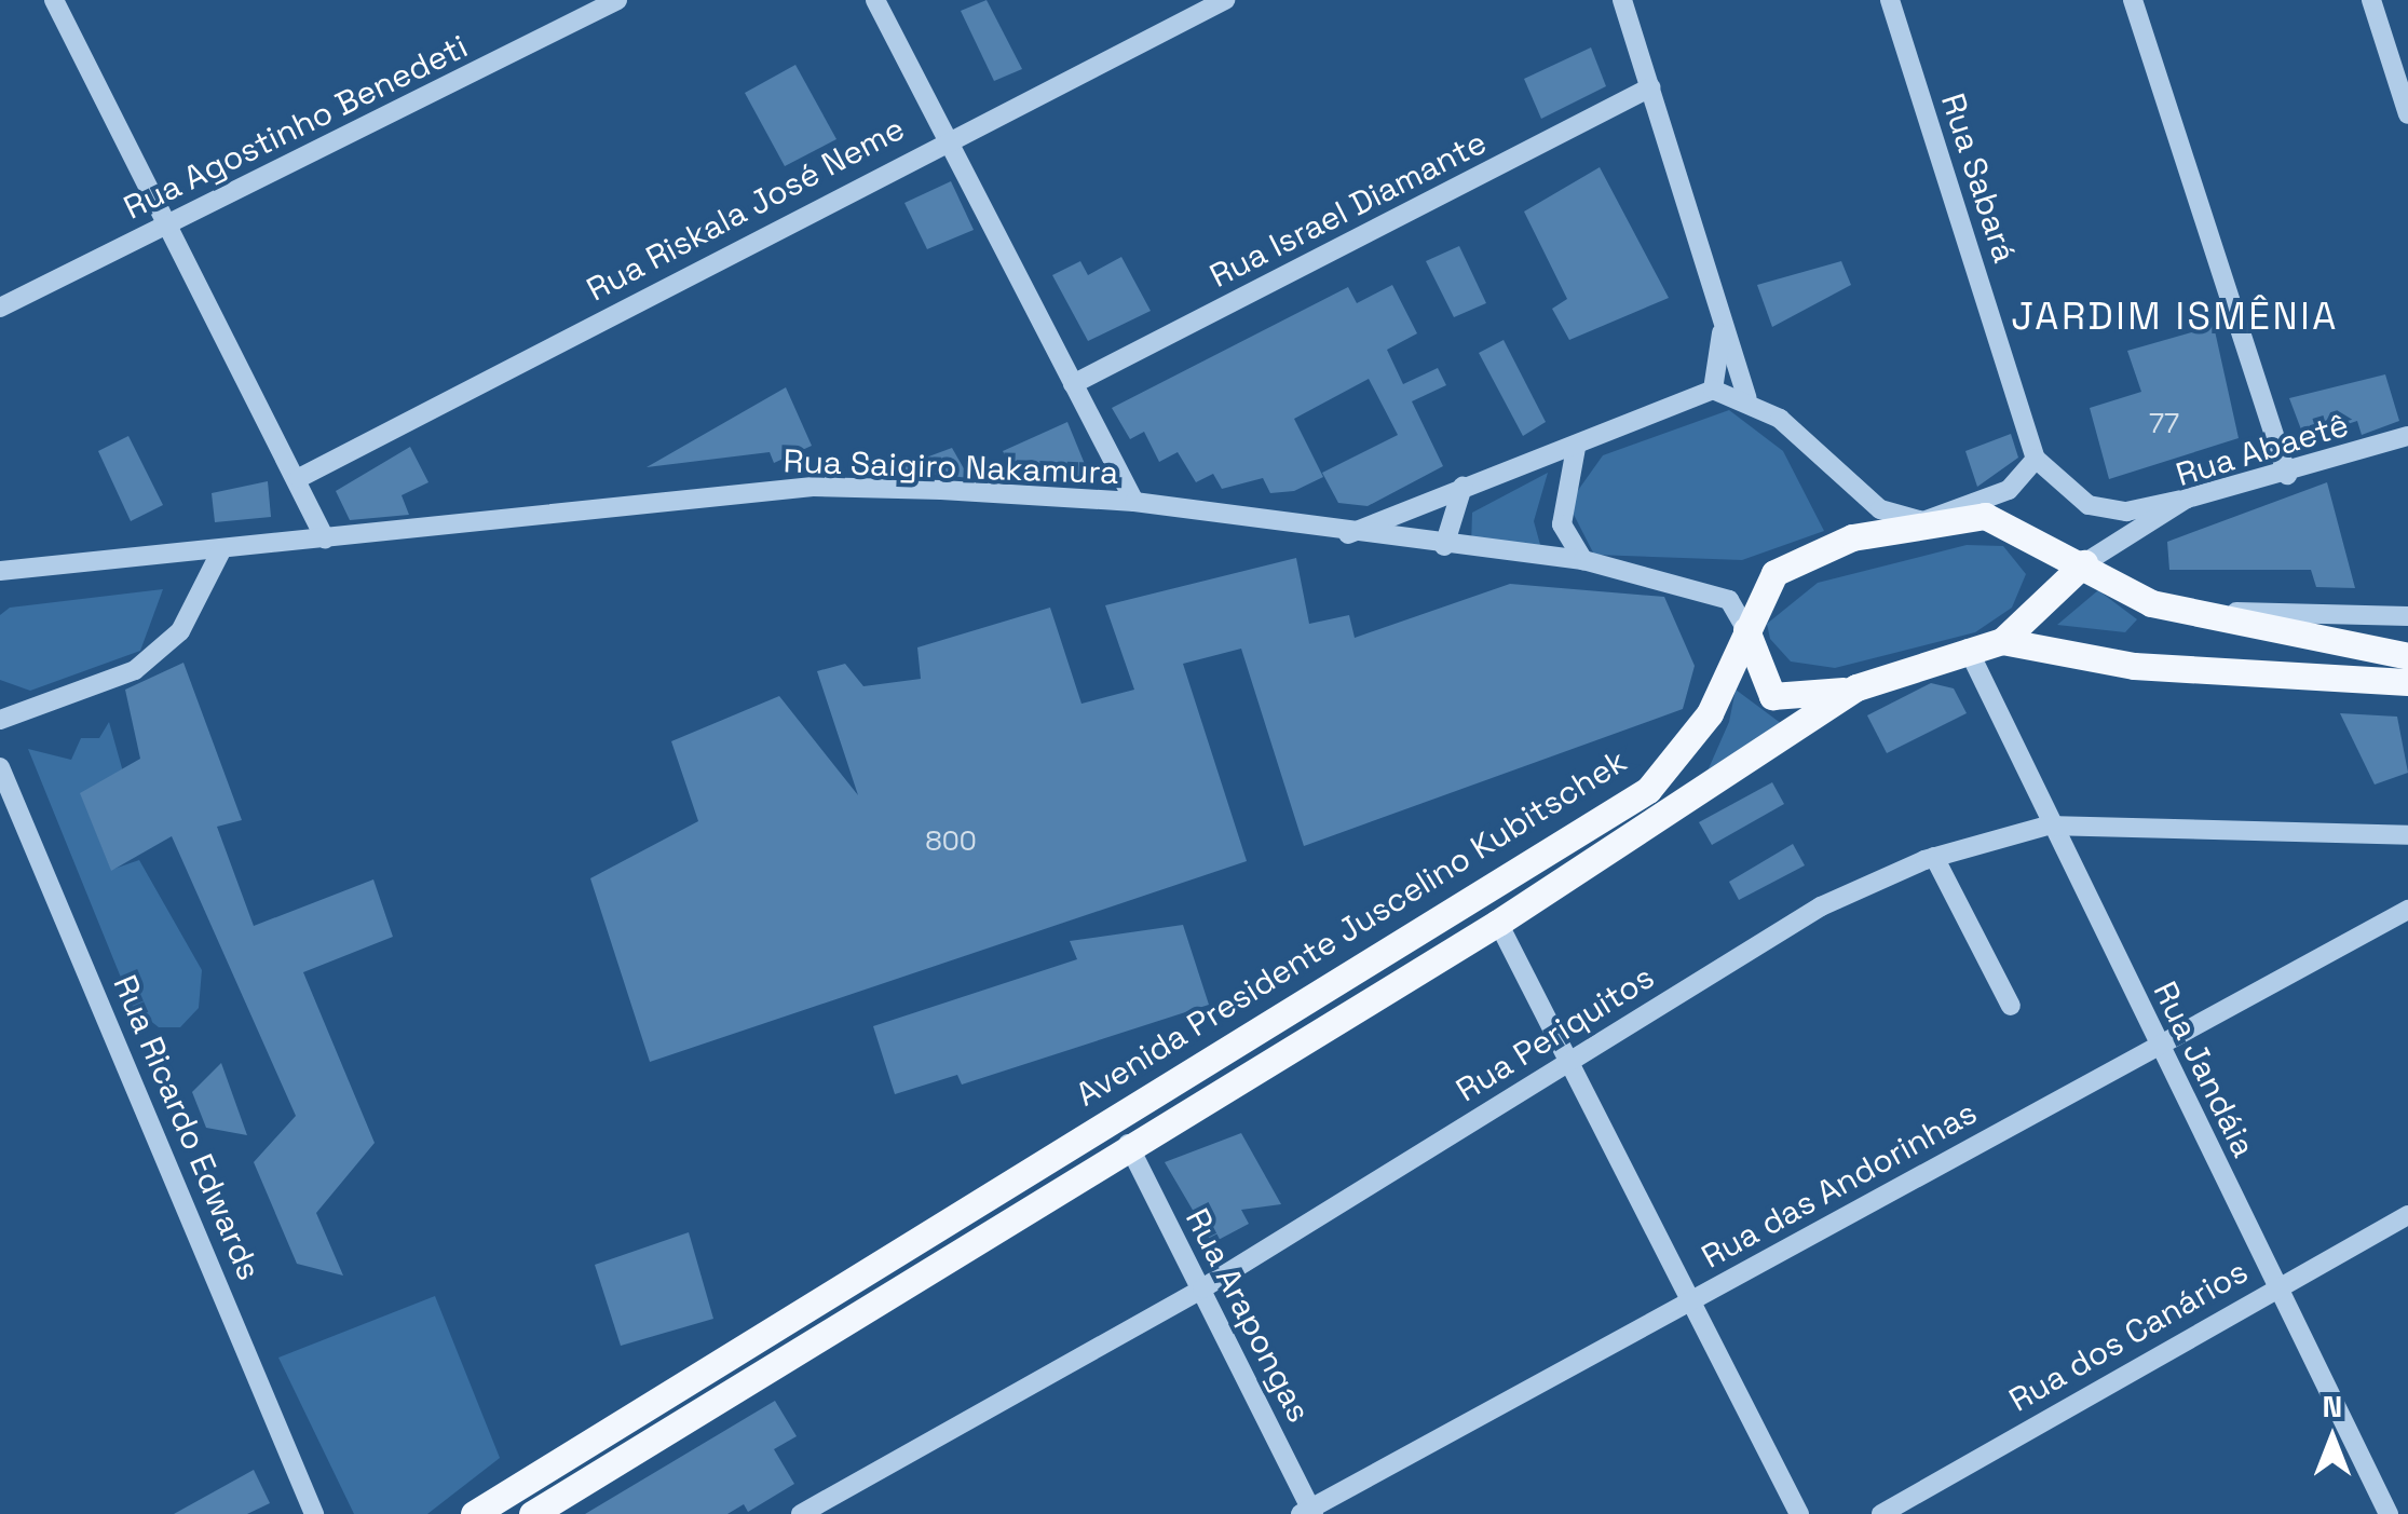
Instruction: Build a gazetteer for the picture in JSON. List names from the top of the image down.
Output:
{
  "streets": {
    "main road": ["Avenida Presidente Juscelino Kubitschek"],
    "street": [
      "Rua Agostinho Benedeti",
      "Rua Sabará",
      "Rua Riskala José Neme",
      "Rua Israel Diamante",
      "Rua Abaetê",
      "Rua Saigiro Nakamura",
      "Rua Periquitos",
      "Rua Jandáia",
      "Rua Ricardo Edwards",
      "Rua das Andorinhas",
      "Rua Arapongas",
      "Rua dos Canários"
    ]
  },
  "crossings": [
    ["Rua Abaetê", "Avenida Presidente Juscelino Kubitschek"],
    ["Rua Saigiro Nakamura", "Avenida Presidente Juscelino Kubitschek"],
    ["Avenida Presidente Juscelino Kubitschek", "Rua Jandáia"],
    ["Avenida Presidente Juscelino Kubitschek", "Rua Arapongas"],
    ["Rua Periquitos", "Rua Jandáia"],
    ["Rua Periquitos", "Rua Arapongas"],
    ["Rua Jandáia", "Rua das Andorinhas"],
    ["Rua Jandáia", "Rua dos Canários"],
    ["Rua das Andorinhas", "Rua Arapongas"]
  ],
  "districts": ["JARDIM ISMÊNIA"],
  "house_numbers": ["77", "800"],
  "north": "top"
}
